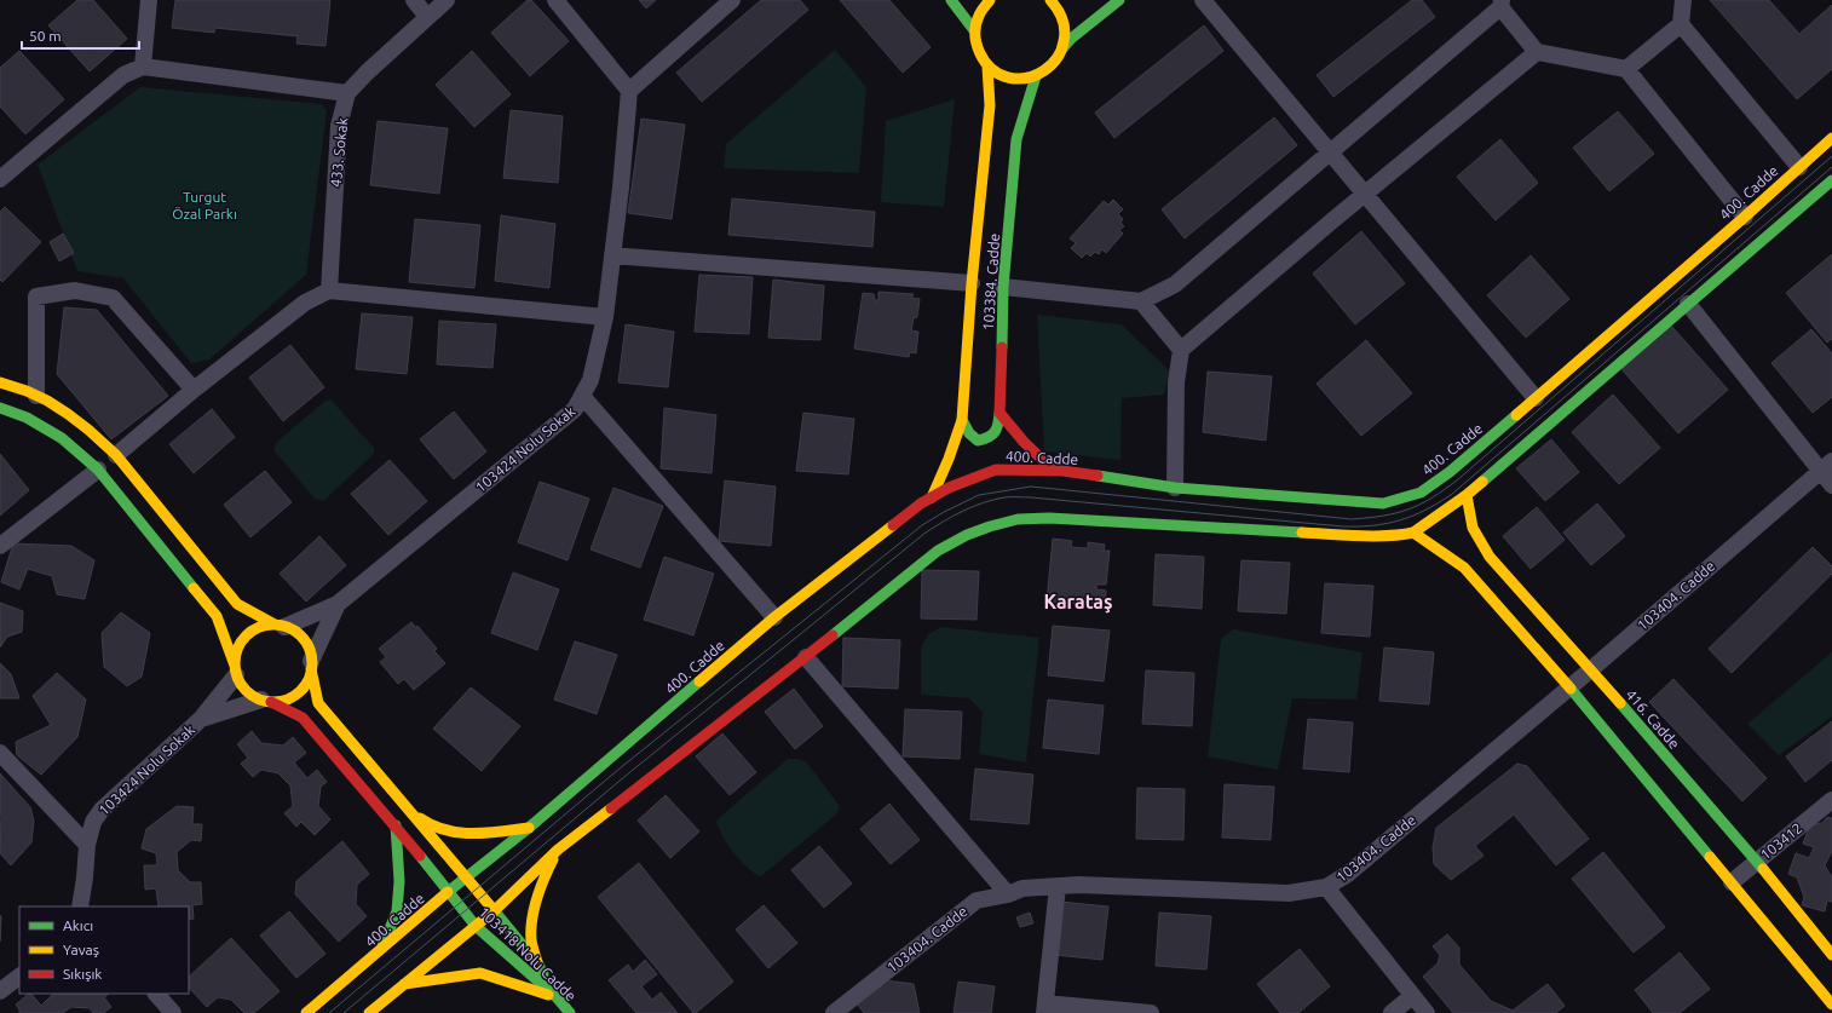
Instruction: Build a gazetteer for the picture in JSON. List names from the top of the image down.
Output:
{
  "streets": {
    "main road": [
      "400. Cadde",
      "103384. Cadde",
      "416. Cadde",
      "103418 Nolu Cadde"
    ],
    "street": [
      "433. Sokak",
      "103424 Nolu Sokak",
      "103404. Cadde",
      "103412"
    ]
  },
  "crossings": [
    ["400. Cadde", "103418 Nolu Cadde"],
    ["103424 Nolu Sokak", "103418 Nolu Cadde"],
    ["103404. Cadde", "416. Cadde"],
    ["416. Cadde", "103412"]
  ],
  "districts": ["Karataş"],
  "parks": ["Turgut Özal Parkı"],
  "legend": ["Akıcı", "Yavaş", "Sıkışık"],
  "scale_bar": "50 m"
}
